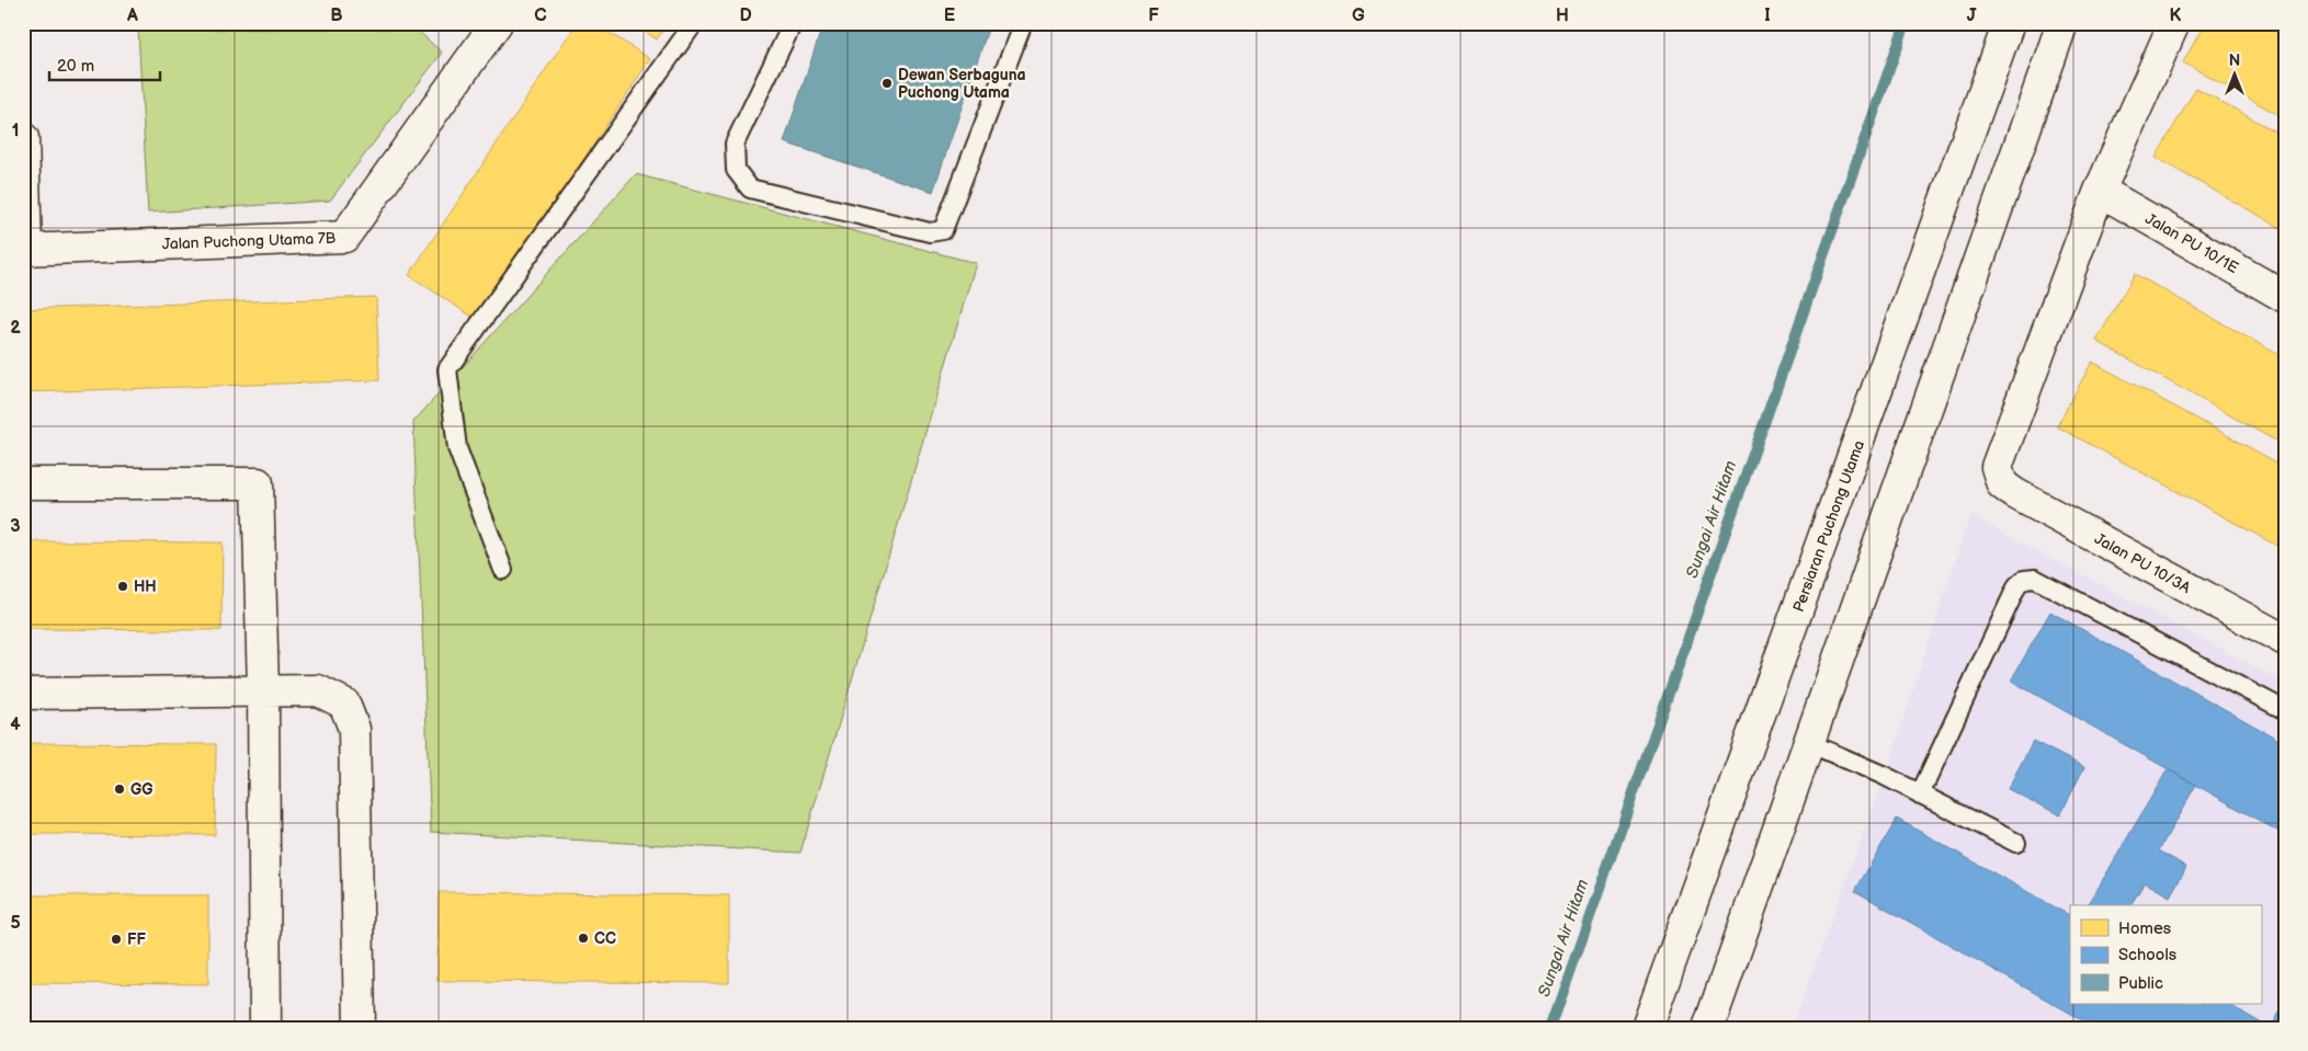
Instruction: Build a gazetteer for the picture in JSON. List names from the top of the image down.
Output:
{
  "streets": {
    "street": [
      "Jalan Puchong Utama 7B",
      "Jalan PU 10/1E",
      "Persiaran Puchong Utama",
      "Jalan PU 10/3A"
    ]
  },
  "crossings": [
    ["Jalan PU 10/1E", "Jalan PU 10/3A"]
  ],
  "water": ["Sungai Air Hitam"],
  "places": [
    "Dewan Serbaguna Puchong Utama",
    "HH",
    "GG",
    "CC",
    "FF"
  ],
  "legend": ["Homes", "Schools", "Public"],
  "scale_bar": "20 m",
  "north": "top",
  "grid": {
    "columns": [
      "A",
      "B",
      "C",
      "D",
      "E",
      "F",
      "G",
      "H",
      "I",
      "J",
      "K"
    ],
    "rows": [
      "1",
      "2",
      "3",
      "4",
      "5"
    ]
  }
}
